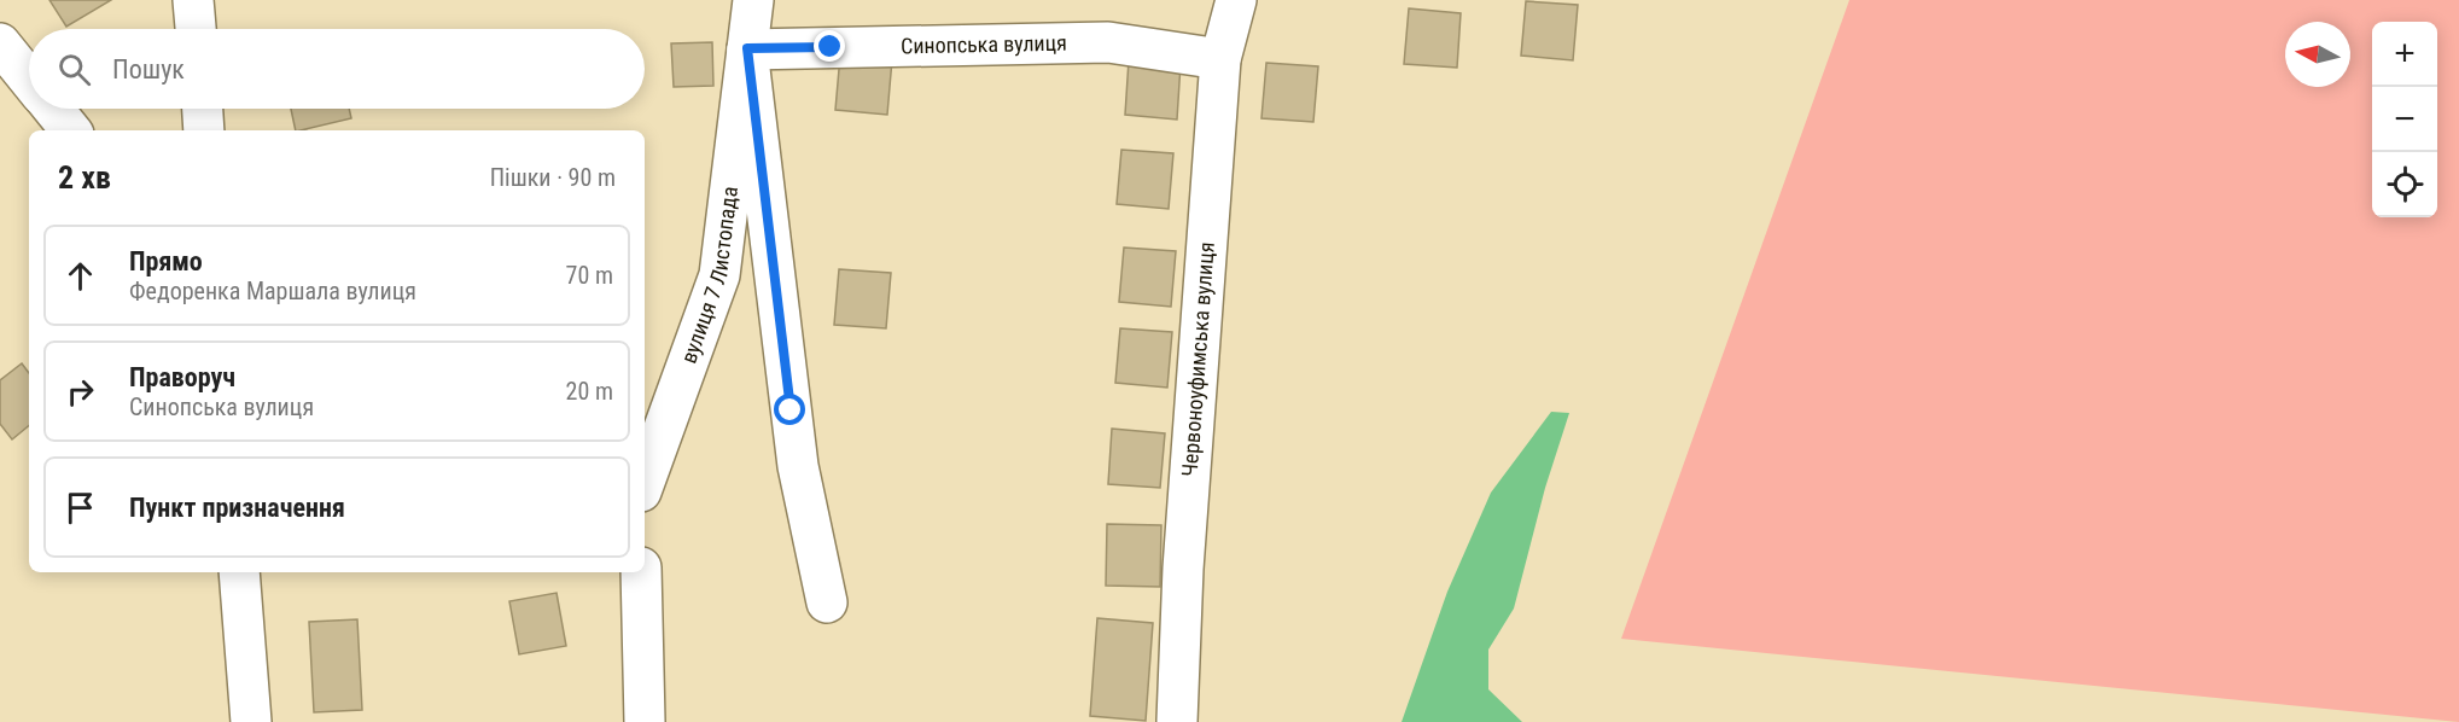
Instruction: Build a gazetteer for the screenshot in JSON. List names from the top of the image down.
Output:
{
  "streets": {
    "street": ["Синопська вулиця", "вулиця 7 Листопада", "Червоноуфимська вулиця"]
  },
  "crossings": [
    ["Синопська вулиця", "вулиця 7 Листопада"],
    ["Синопська вулиця", "Червоноуфимська вулиця"]
  ],
  "north": "left",
  "page": {
    "map_buttons": ["+", "−"],
    "search": "Пошук",
    "heading": ["2 хв", "Пішки · 90 m"],
    "list": [
      ["Прямо", "Федоренка Маршала вулиця", "70 m"],
      ["Праворуч", "Синопська вулиця", "20 m"],
      "Пункт призначення"
    ]
  }
}
